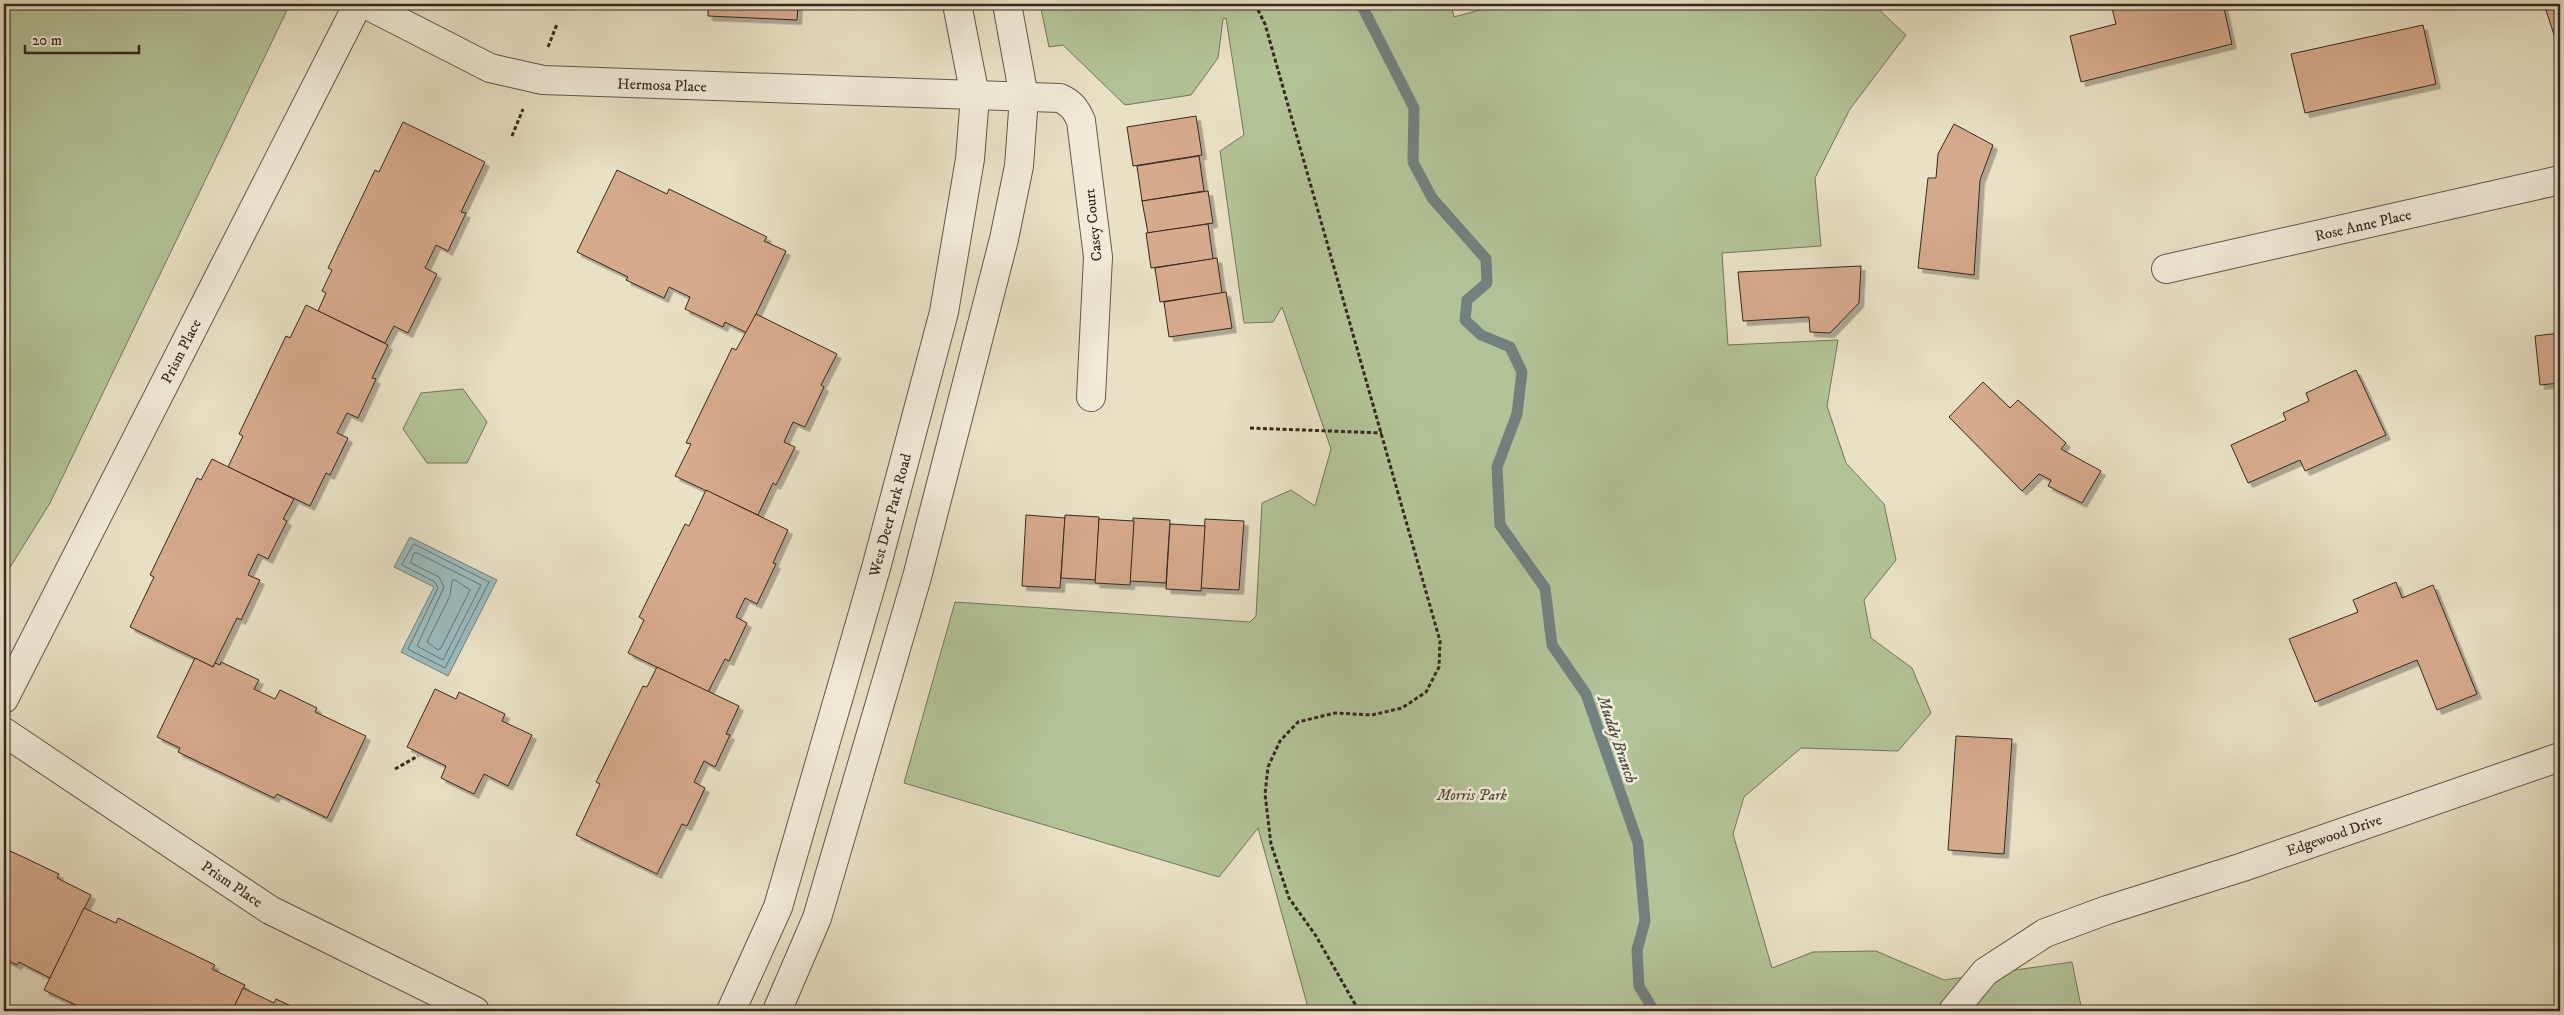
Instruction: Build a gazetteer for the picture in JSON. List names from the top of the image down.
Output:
{
  "streets": {
    "street": [
      "Hermosa Place",
      "Casey Court",
      "Rose Anne Place",
      "Prism Place",
      "West Deer Park Road",
      "Edgewood Drive"
    ]
  },
  "crossings": [
    ["Hermosa Place", "Casey Court"],
    ["Hermosa Place", "West Deer Park Road"]
  ],
  "water": ["Muddy Branch"],
  "parks": ["Morris Park"],
  "scale_bar": "20 m"
}
